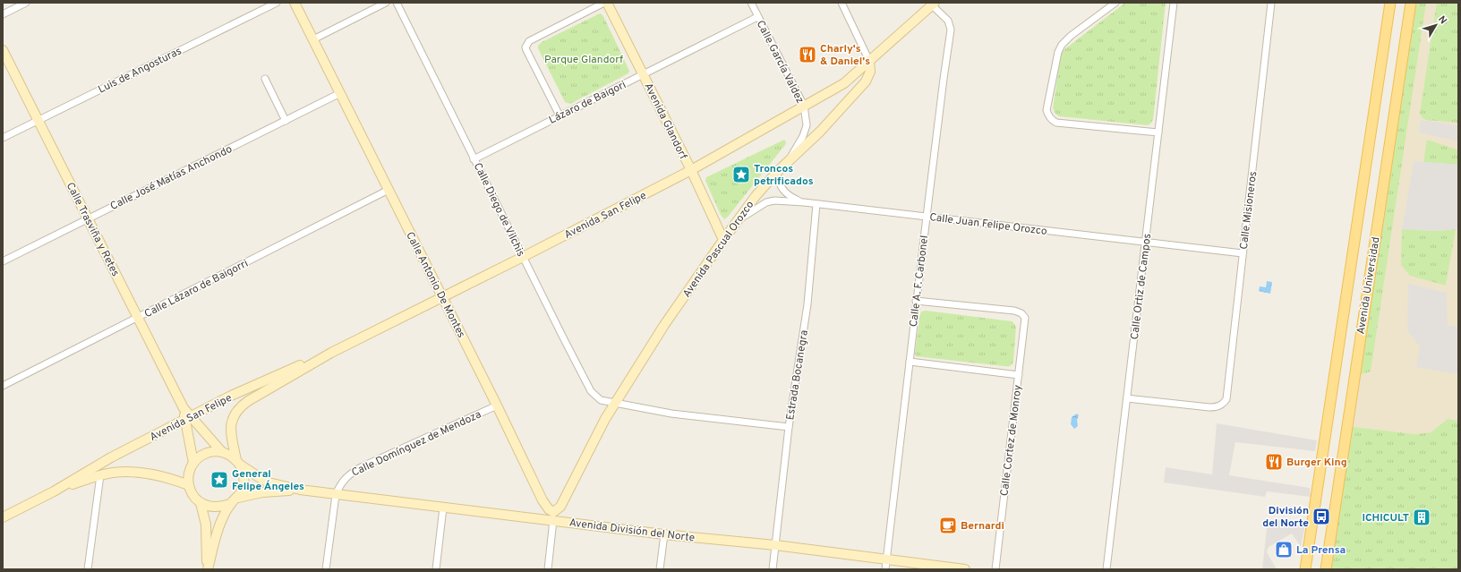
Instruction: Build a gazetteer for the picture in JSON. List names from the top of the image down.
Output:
{
  "streets": {
    "main road": [
      "Avenida Glandorf",
      "Avenida San Felipe",
      "Calle Trasviña y Retes",
      "Avenida Pascual Orozco",
      "Calle Antonio De Montes",
      "Avenida Universidad",
      "Avenida División del Norte"
    ],
    "street": [
      "Calle García Valdez",
      "Luis de Angosturas",
      "Lázaro de Baigori",
      "Calle José Matías Anchondo",
      "Calle Diego de Vilchis",
      "Calle Misioneros",
      "Calle Juan Felipe Orozco",
      "Calle A. F. Carbonel",
      "Calle Ortiz de Campos",
      "Calle Lázaro de Baigorri",
      "Estrada Bocanegra",
      "Calle Cortez de Monroy",
      "Calle Domínguez de Mendoza"
    ]
  },
  "crossings": [
    ["Calle García Valdez", "Lázaro de Baigori"],
    ["Calle García Valdez", "Avenida San Felipe"],
    ["Calle García Valdez", "Avenida Pascual Orozco"],
    ["Luis de Angosturas", "Calle Trasviña y Retes"],
    ["Lázaro de Baigori", "Avenida Glandorf"],
    ["Lázaro de Baigori", "Calle Diego de Vilchis"],
    ["Avenida Glandorf", "Avenida San Felipe"],
    ["Avenida Glandorf", "Avenida Pascual Orozco"],
    ["Calle José Matías Anchondo", "Calle Trasviña y Retes"],
    ["Calle José Matías Anchondo", "Calle Antonio De Montes"],
    ["Calle Diego de Vilchis", "Avenida San Felipe"],
    ["Calle Diego de Vilchis", "Avenida Pascual Orozco"],
    ["Calle Diego de Vilchis", "Estrada Bocanegra"],
    ["Calle Misioneros", "Calle Juan Felipe Orozco"],
    ["Calle Misioneros", "Calle Ortiz de Campos"],
    ["Avenida San Felipe", "Calle Trasviña y Retes"],
    ["Avenida San Felipe", "Avenida Pascual Orozco"],
    ["Avenida San Felipe", "Calle Antonio De Montes"],
    ["Avenida San Felipe", "Avenida División del Norte"],
    ["Calle Juan Felipe Orozco", "Avenida Pascual Orozco"],
    ["Calle Juan Felipe Orozco", "Calle A. F. Carbonel"],
    ["Calle Juan Felipe Orozco", "Calle Ortiz de Campos"],
    ["Calle Juan Felipe Orozco", "Estrada Bocanegra"],
    ["Calle Trasviña y Retes", "Calle Lázaro de Baigorri"],
    ["Calle Trasviña y Retes", "Avenida División del Norte"],
    ["Avenida Pascual Orozco", "Calle Antonio De Montes"],
    ["Avenida Pascual Orozco", "Avenida División del Norte"],
    ["Calle A. F. Carbonel", "Calle Cortez de Monroy"],
    ["Calle A. F. Carbonel", "Avenida División del Norte"],
    ["Calle Antonio De Montes", "Calle Lázaro de Baigorri"],
    ["Calle Antonio De Montes", "Calle Domínguez de Mendoza"],
    ["Calle Antonio De Montes", "Avenida División del Norte"],
    ["Estrada Bocanegra", "Avenida División del Norte"],
    ["Calle Domínguez de Mendoza", "Avenida División del Norte"]
  ],
  "parks": ["Parque Glandorf"],
  "places": {
    "restaurant": ["Charly's & Daniel's", "Burger King"],
    "place": ["Troncos petrificados", "General Felipe Ángeles"],
    "bus stop": ["División del Norte"],
    "building": ["ICHICULT"],
    "cafe": ["Bernardi"],
    "shop": ["La Prensa"]
  },
  "north": "top right"
}
